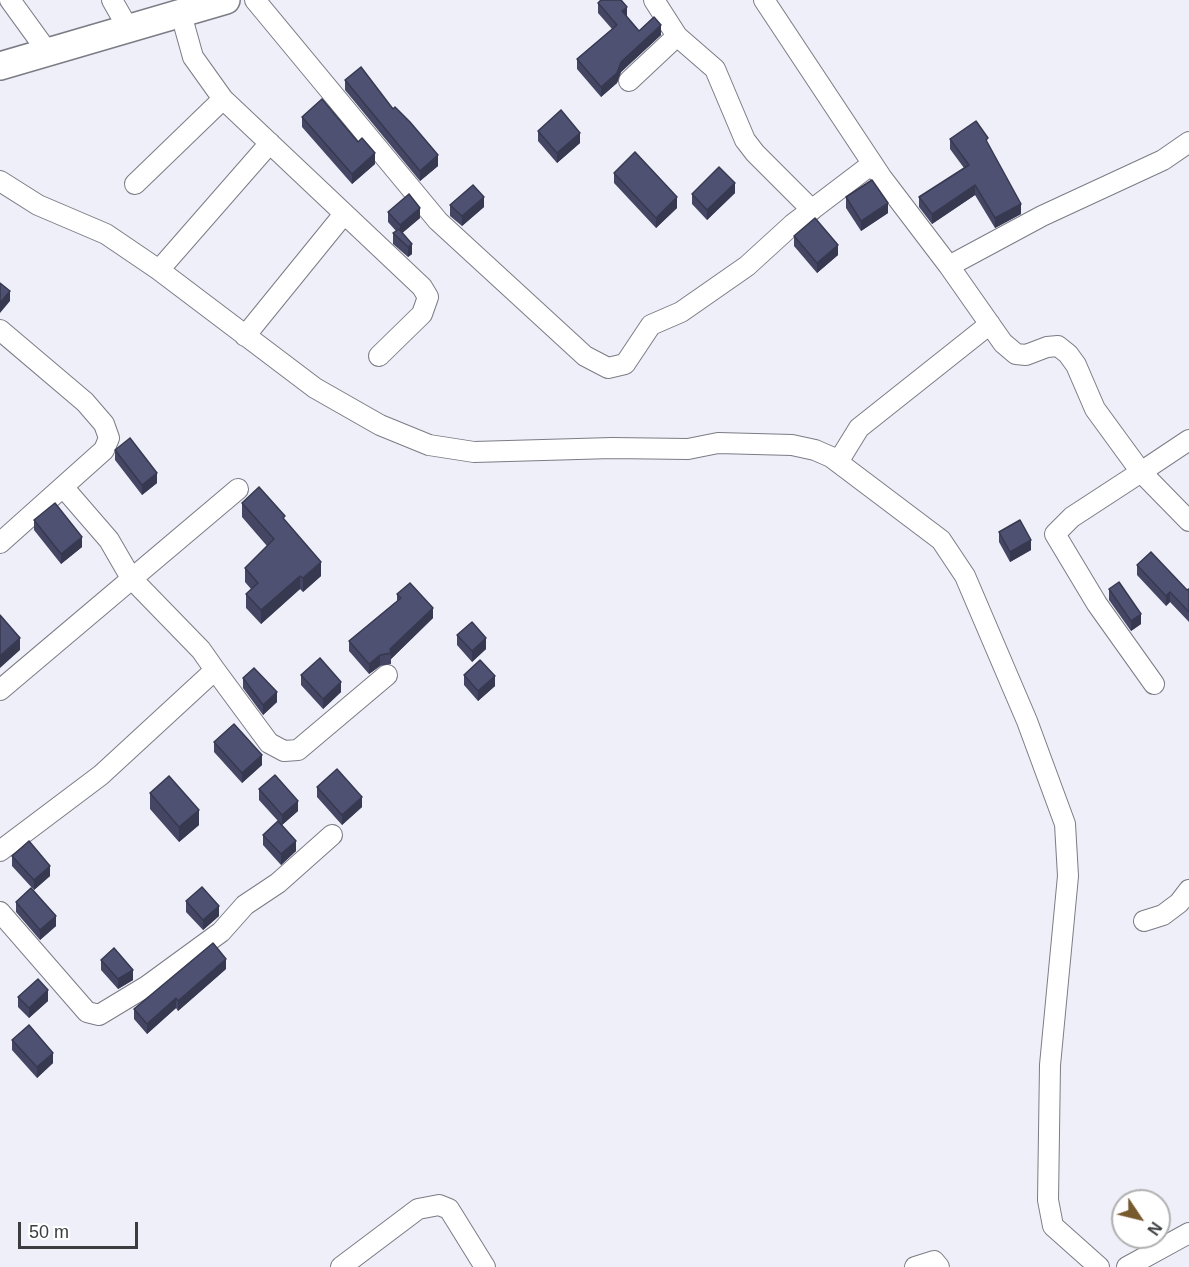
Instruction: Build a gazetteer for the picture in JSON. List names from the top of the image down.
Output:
{
  "scale_bar": "50 m",
  "north": "bottom right"
}
